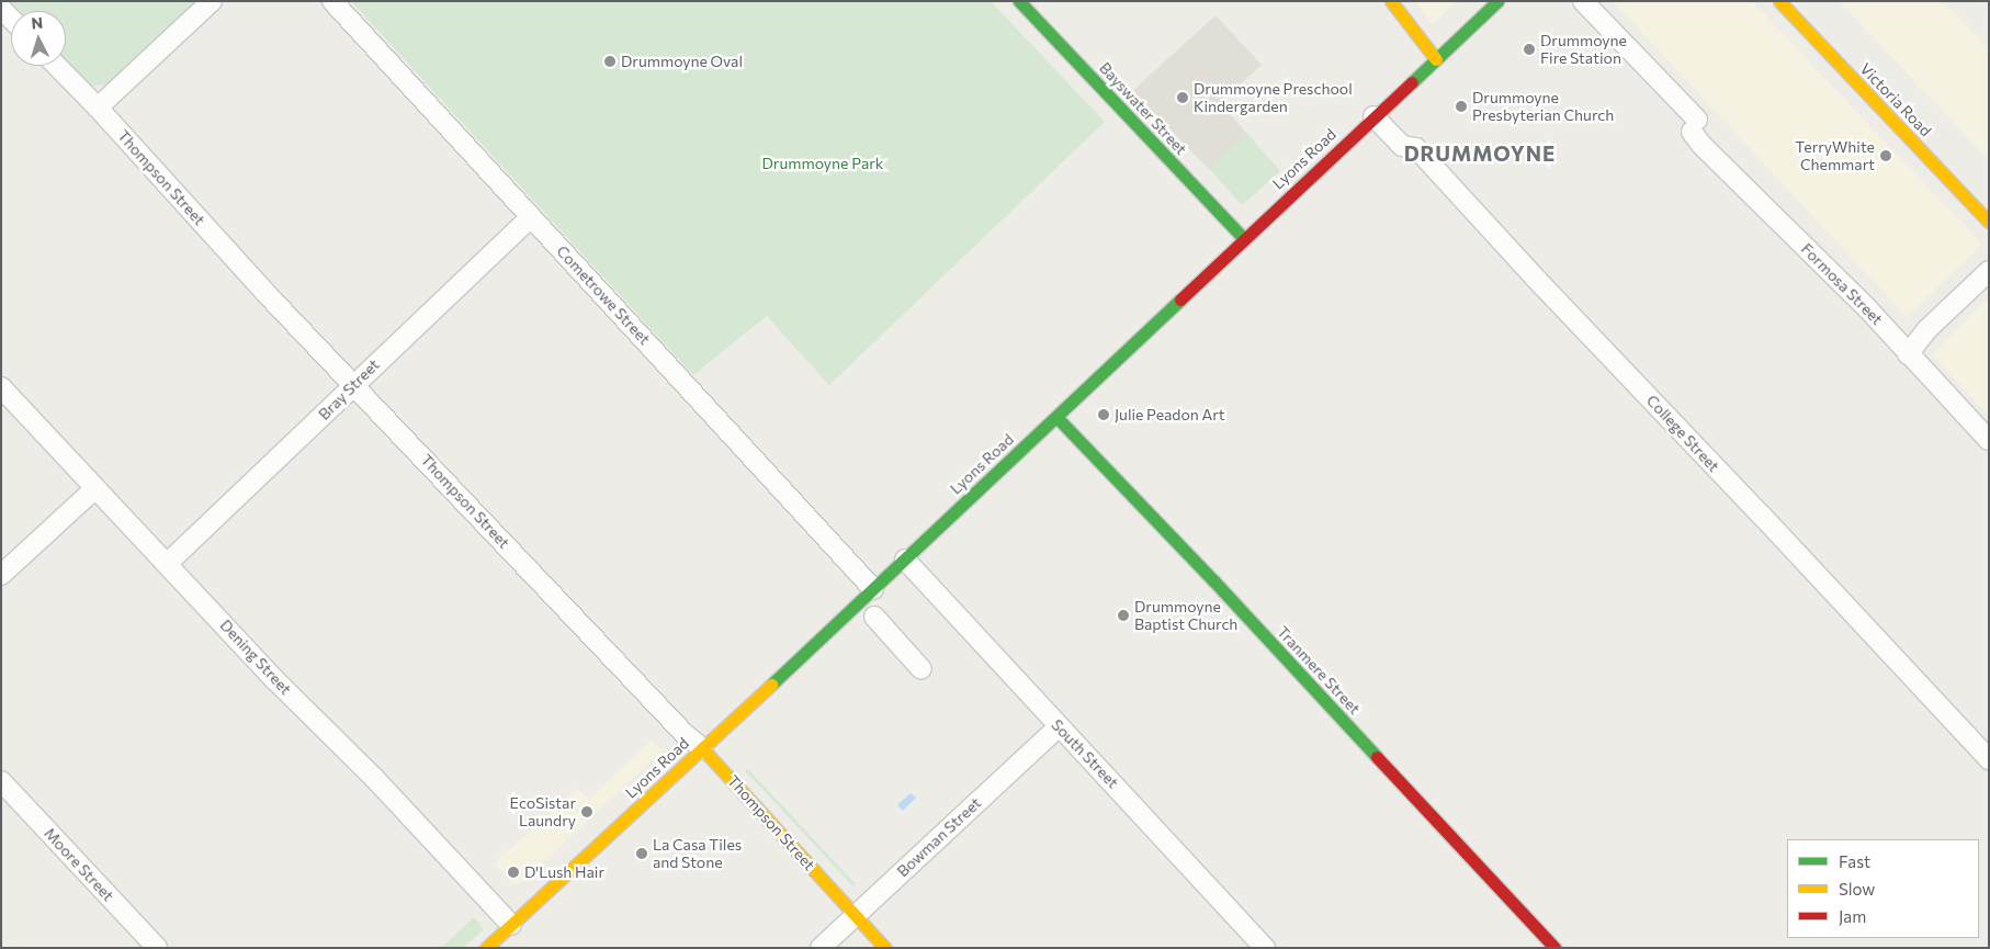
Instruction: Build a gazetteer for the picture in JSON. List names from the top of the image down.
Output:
{
  "streets": {
    "main road": [
      "Victoria Road",
      "Bayswater Street",
      "Lyons Road",
      "Thompson Street",
      "Tranmere Street"
    ],
    "street": [
      "Formosa Street",
      "Cometrowe Street",
      "Bray Street",
      "College Street",
      "Dening Street",
      "South Street",
      "Bowman Street",
      "Moore Street"
    ]
  },
  "crossings": [
    ["Bayswater Street", "Lyons Road"],
    ["Lyons Road", "Thompson Street"],
    ["Lyons Road", "Cometrowe Street"],
    ["Lyons Road", "College Street"],
    ["Lyons Road", "Dening Street"],
    ["Lyons Road", "Tranmere Street"],
    ["Lyons Road", "South Street"],
    ["Thompson Street", "Bray Street"],
    ["Thompson Street", "Bowman Street"],
    ["Cometrowe Street", "Bray Street"],
    ["Bray Street", "Dening Street"],
    ["South Street", "Bowman Street"]
  ],
  "districts": ["DRUMMOYNE"],
  "parks": ["Drummoyne Park"],
  "places": [
    "Drummoyne Fire Station",
    "Drummoyne Oval",
    "Drummoyne Preschool Kindergarden",
    "Drummoyne Presbyterian Church",
    "TerryWhite Chemmart",
    "Julie Peadon Art",
    "Drummoyne Baptist Church",
    "EcoSistar Laundry",
    "La Casa Tiles and Stone",
    "D'Lush Hair"
  ],
  "legend": ["Fast", "Slow", "Jam"],
  "north": "top"
}
